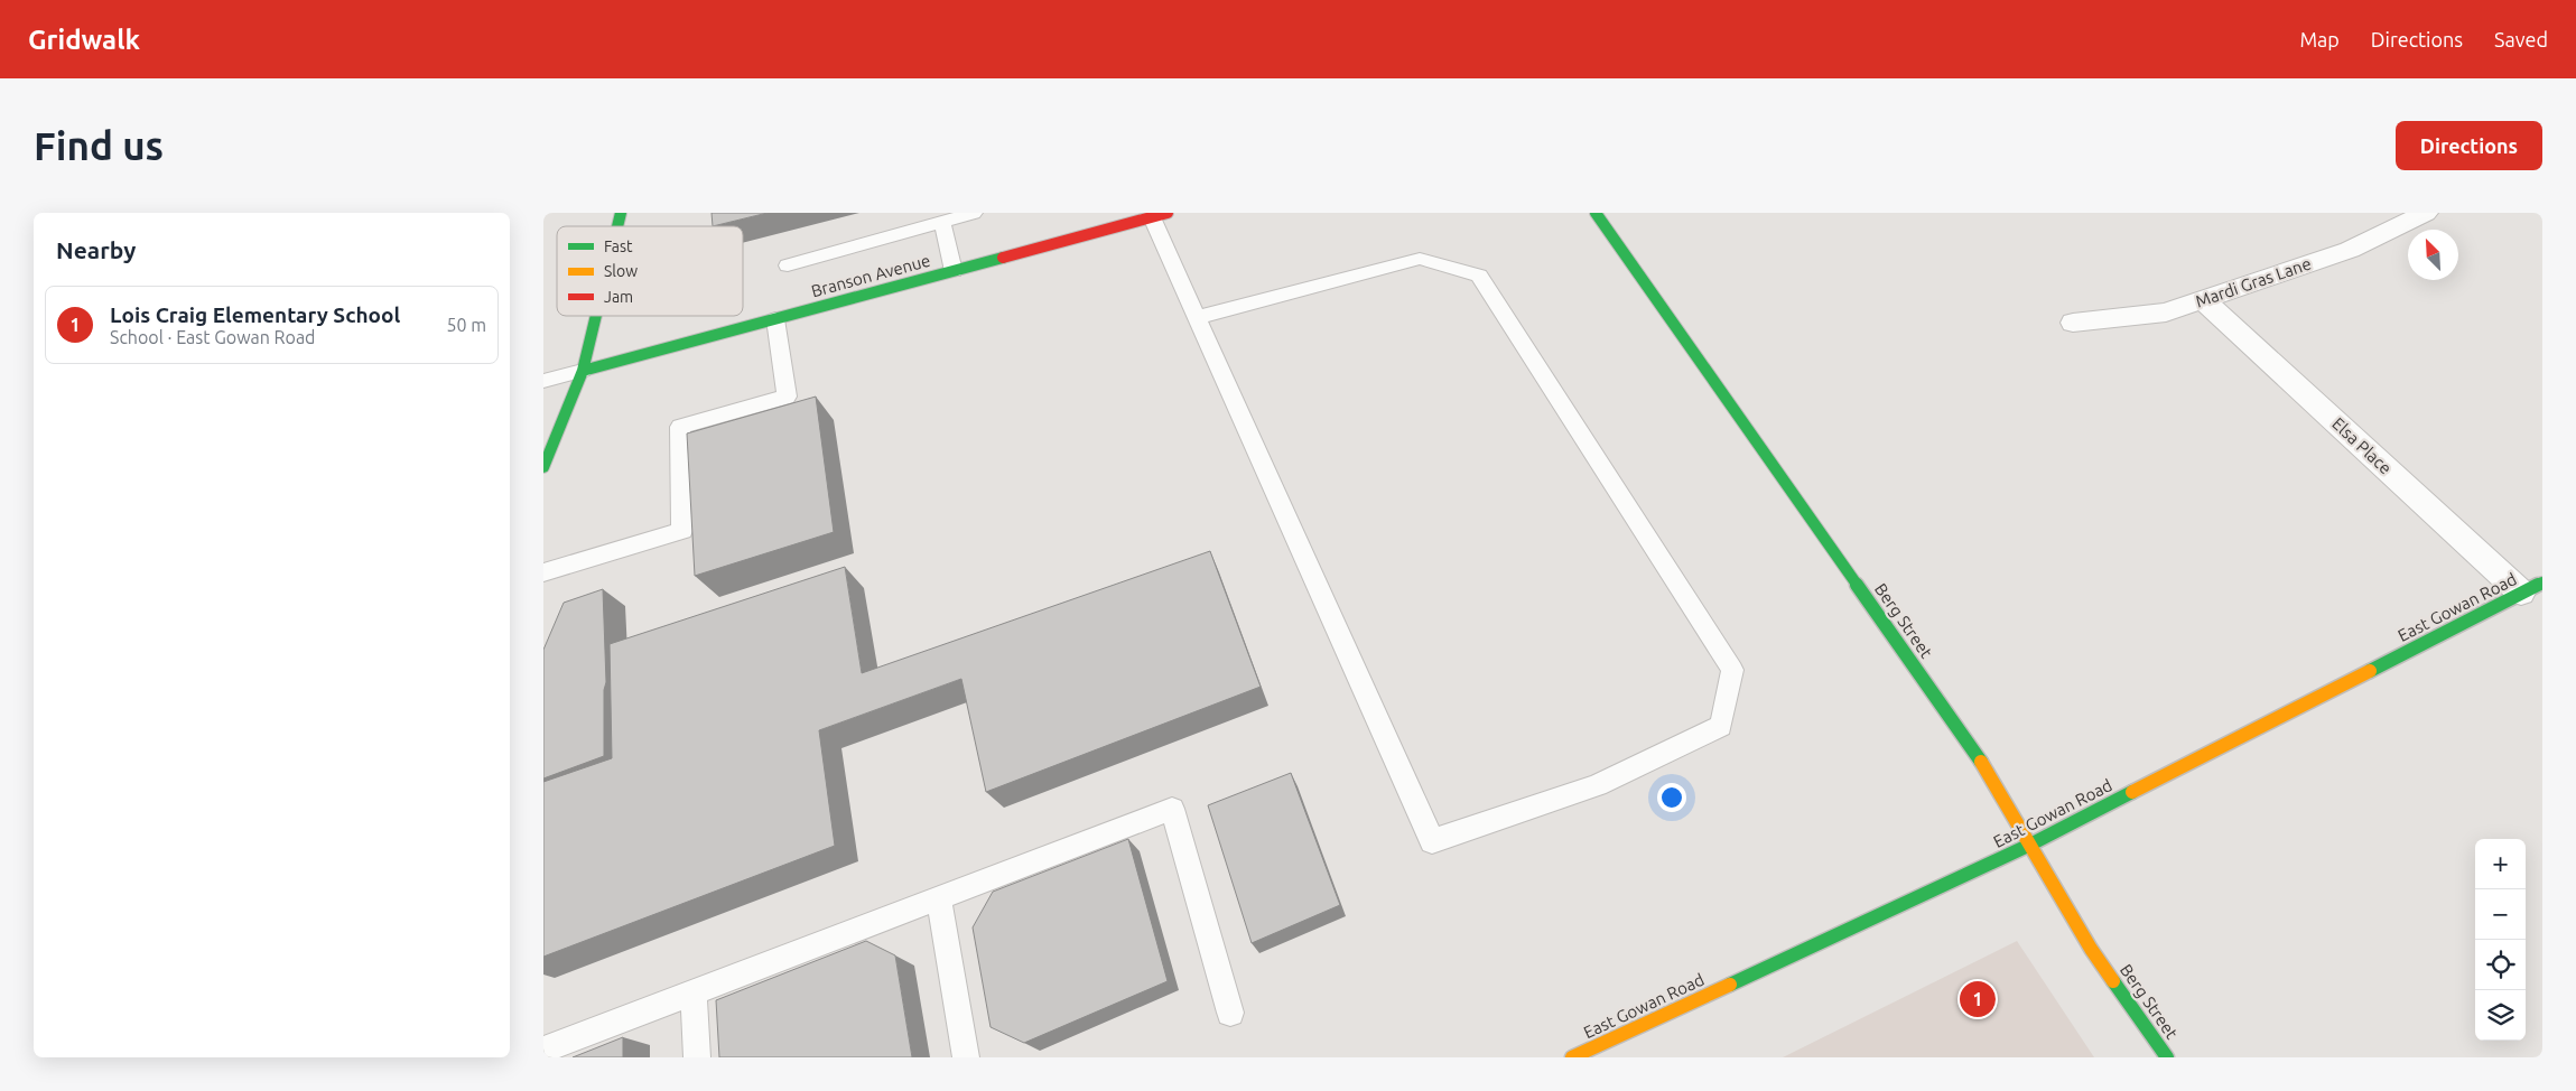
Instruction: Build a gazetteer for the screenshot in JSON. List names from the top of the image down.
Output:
{
  "streets": {
    "street": [
      "Branson Avenue",
      "Mardi Gras Lane",
      "Elsa Place",
      "East Gowan Road",
      "Berg Street"
    ]
  },
  "crossings": [
    ["Mardi Gras Lane", "Elsa Place"],
    ["Elsa Place", "East Gowan Road"],
    ["East Gowan Road", "Berg Street"]
  ],
  "legend": ["Fast", "Slow", "Jam"],
  "north": "top left",
  "page": {
    "header": "Gridwalk",
    "nav": ["Map", "Directions", "Saved"],
    "buttons": "Directions",
    "title": "Find us",
    "heading": "Nearby",
    "list": [
      {
        "mark": "1",
        "name": "Lois Craig Elementary School",
        "note": "School · East Gowan Road",
        "value": "50 m"
      }
    ],
    "map_buttons": ["+", "−"],
    "pins": "1"
  }
}
